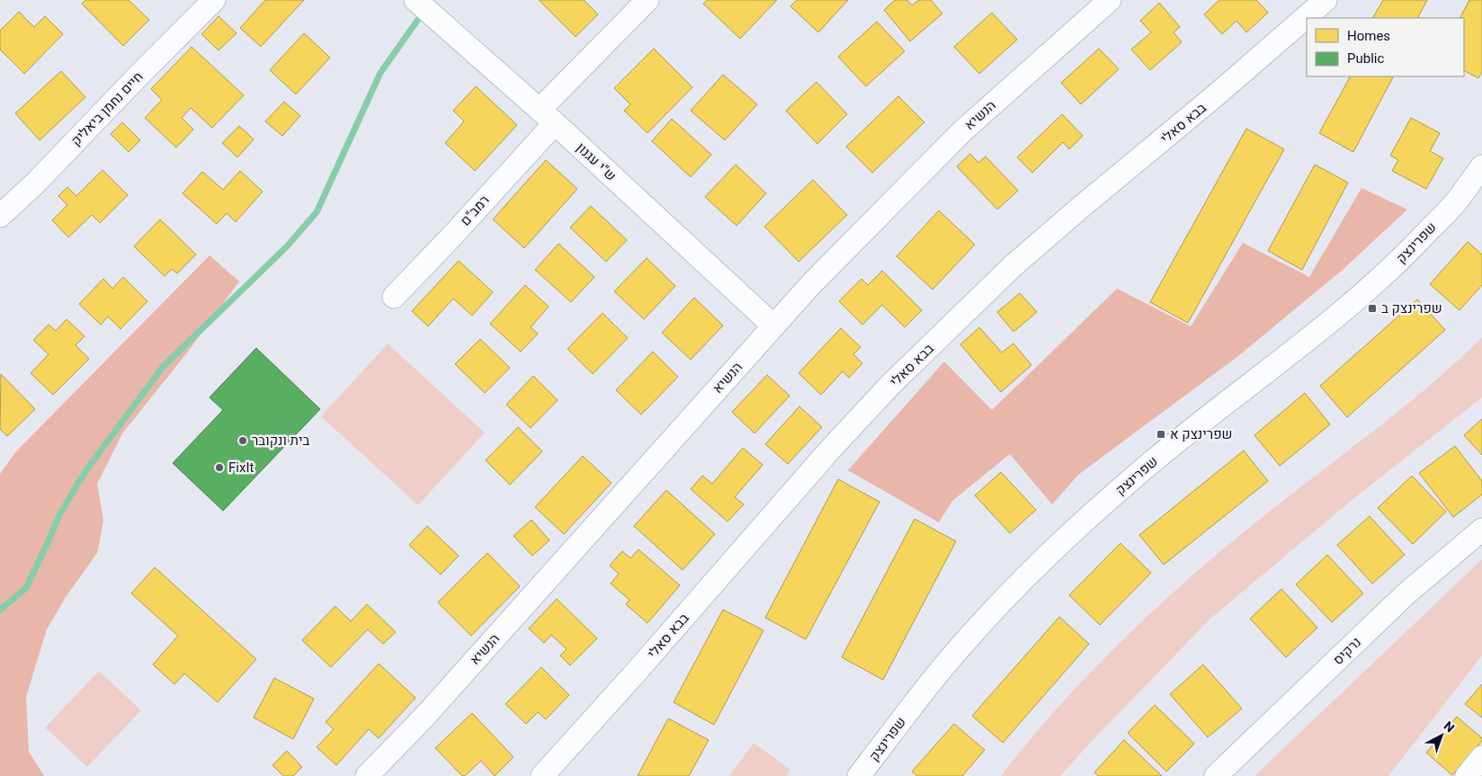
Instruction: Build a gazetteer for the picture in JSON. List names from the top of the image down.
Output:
{
  "streets": {
    "street": [
      "חיים נחמן ביאליק",
      "הנשיא",
      "בבא סאלי",
      "ש\"י עגנון",
      "רמב\"ם",
      "שפרינצק",
      "נרקיס"
    ]
  },
  "crossings": [
    ["הנשיא", "ש\"י עגנון"],
    ["ש\"י עגנון", "רמב\"ם"]
  ],
  "places": {
    "transit": ["שפרינצק ב", "שפרינצק א"],
    "other": ["בית ונקובר", "FixIt"]
  },
  "legend": ["Homes", "Public"],
  "north": "top right"
}
